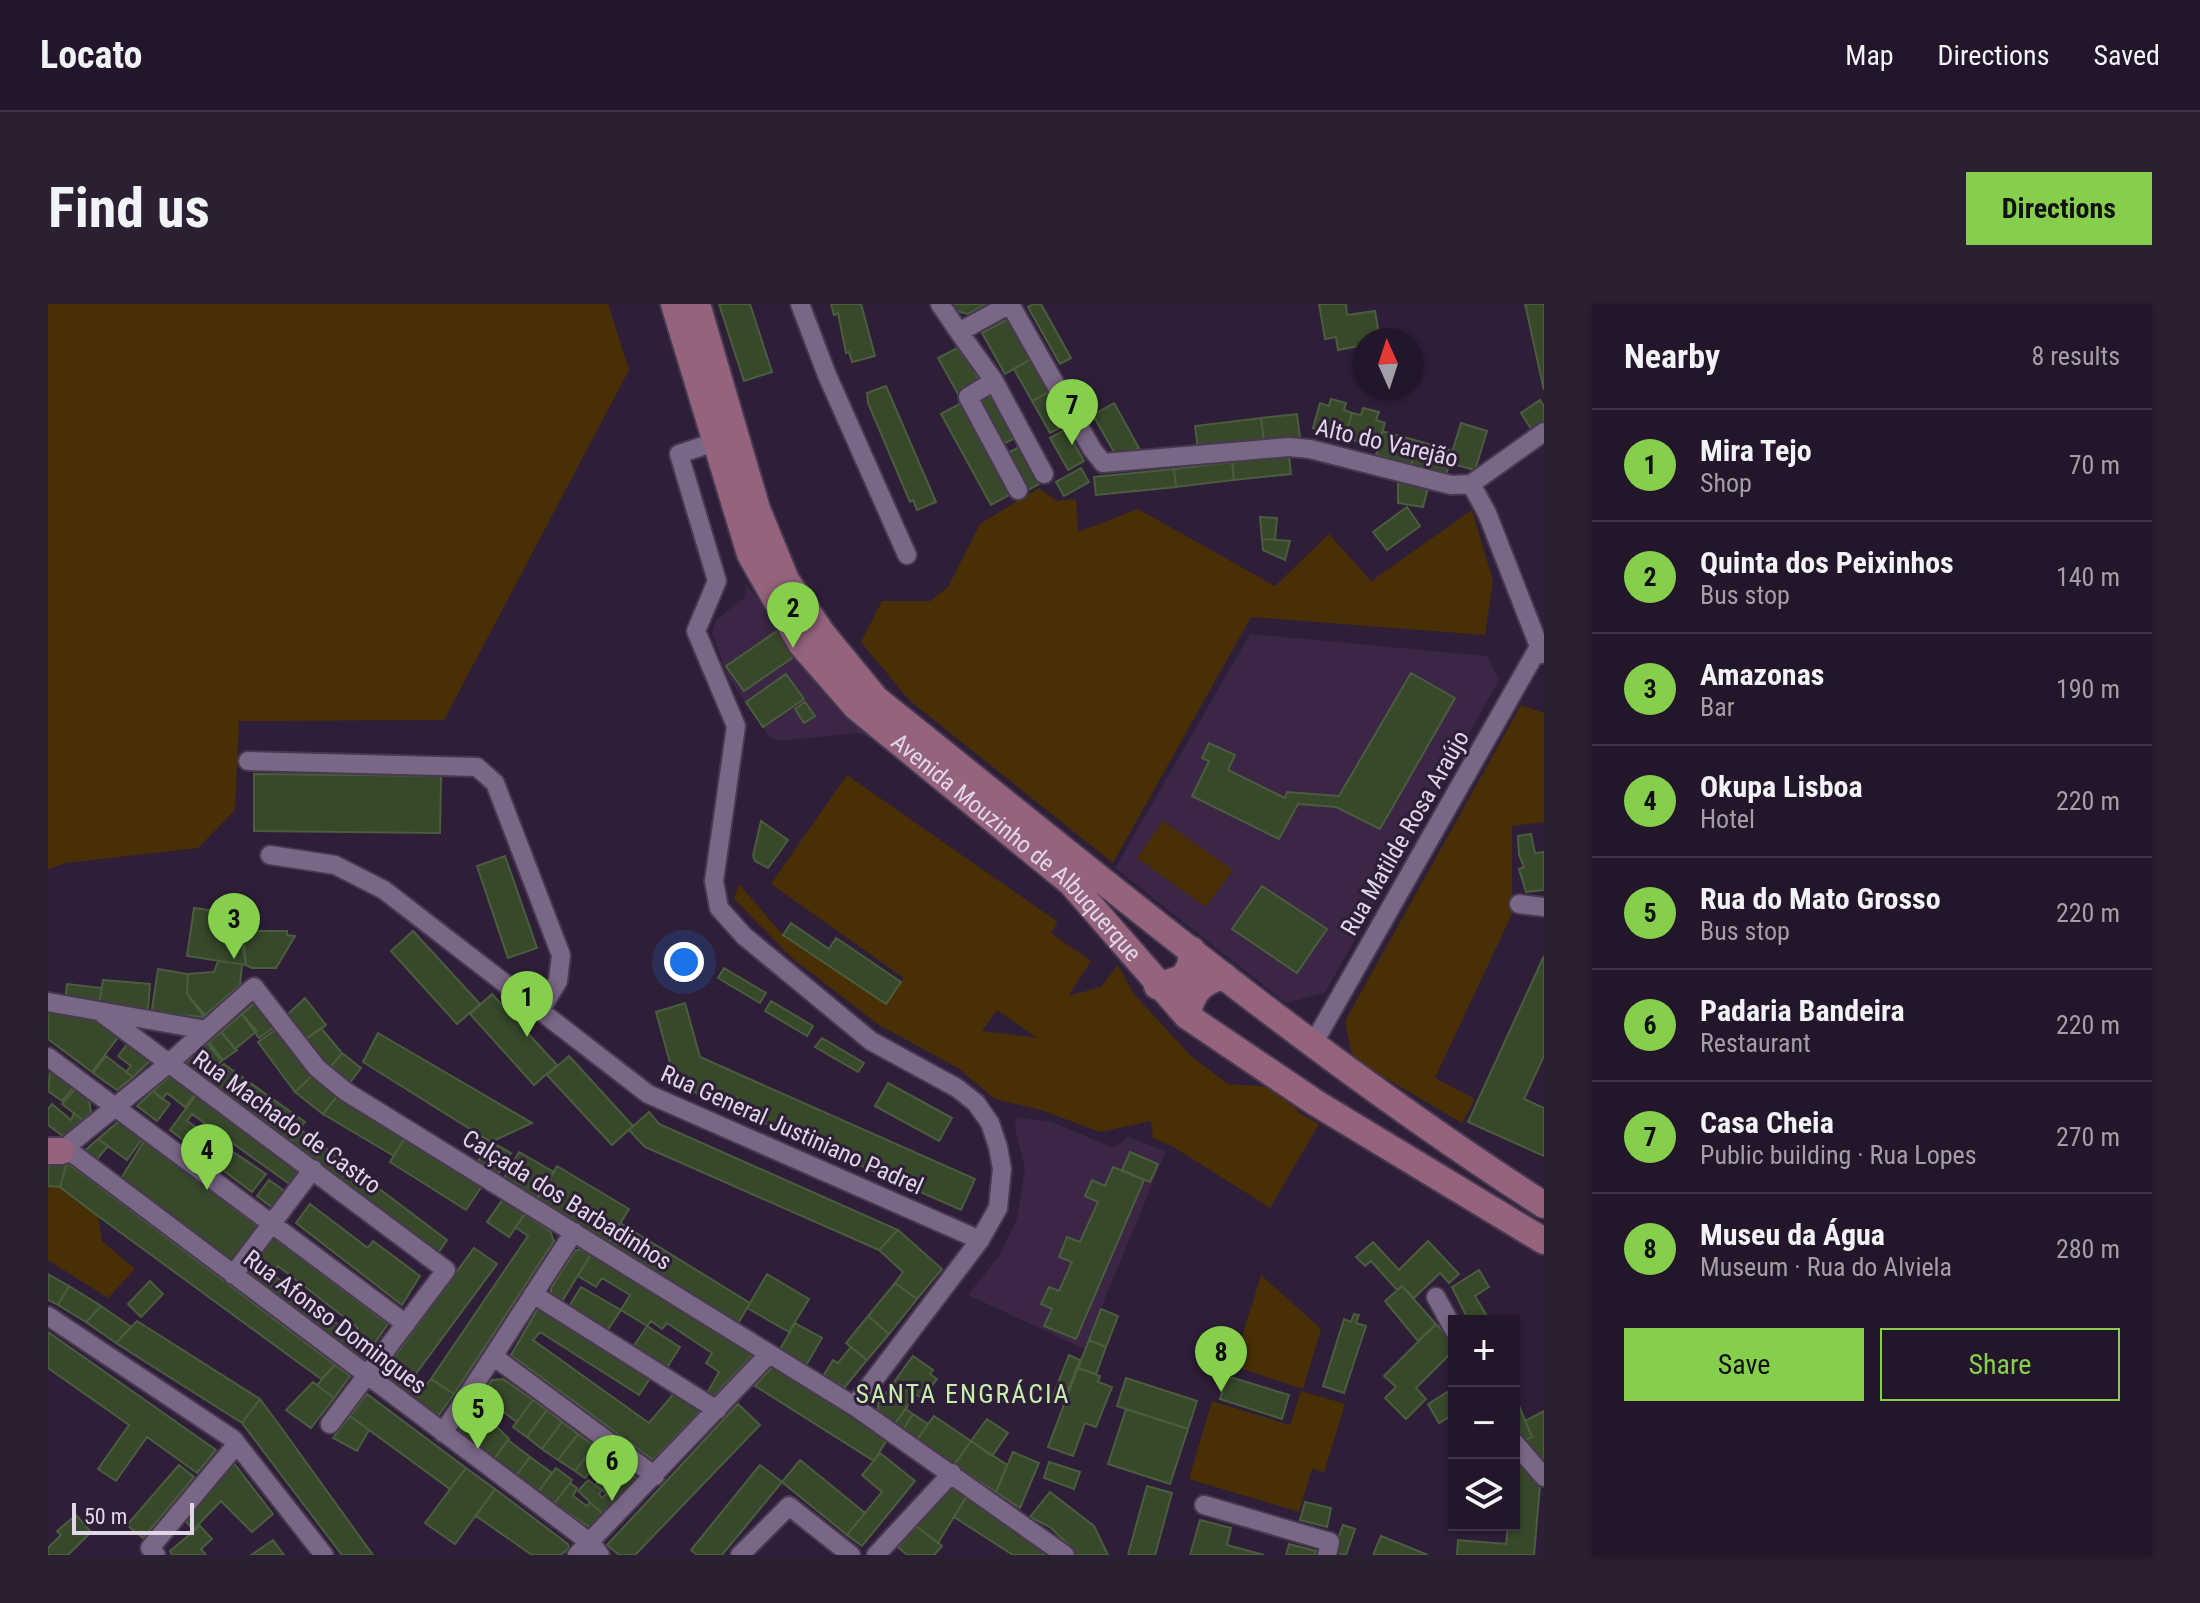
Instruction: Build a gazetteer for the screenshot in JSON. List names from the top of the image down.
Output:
{
  "streets": {
    "main road": ["Avenida Mouzinho de Albuquerque"],
    "street": [
      "Alto do Varejão",
      "Rua Matilde Rosa Araújo",
      "Rua Machado de Castro",
      "Rua General Justiniano Padrel",
      "Calçada dos Barbadinhos",
      "Rua Afonso Domingues"
    ]
  },
  "crossings": [
    ["Alto do Varejão", "Rua Matilde Rosa Araújo"],
    ["Rua Matilde Rosa Araújo", "Avenida Mouzinho de Albuquerque"],
    ["Rua Machado de Castro", "Calçada dos Barbadinhos"],
    ["Calçada dos Barbadinhos", "Rua Afonso Domingues"]
  ],
  "districts": ["SANTA ENGRÁCIA"],
  "scale_bar": "50 m",
  "north": "top",
  "page": {
    "header": "Locato",
    "nav": ["Map", "Directions", "Saved"],
    "buttons": [
      "Directions",
      ["Save", "Share"]
    ],
    "title": "Find us",
    "heading": ["Nearby", "8 results"],
    "pins": [
      "7",
      "2",
      "3",
      "1",
      "4",
      "8",
      "5",
      "6"
    ],
    "list": [
      {
        "mark": "1",
        "name": "Mira Tejo",
        "note": "Shop",
        "value": "70 m"
      },
      {
        "mark": "2",
        "name": "Quinta dos Peixinhos",
        "note": "Bus stop",
        "value": "140 m"
      },
      {
        "mark": "3",
        "name": "Amazonas",
        "note": "Bar",
        "value": "190 m"
      },
      {
        "mark": "4",
        "name": "Okupa Lisboa",
        "note": "Hotel",
        "value": "220 m"
      },
      {
        "mark": "5",
        "name": "Rua do Mato Grosso",
        "note": "Bus stop",
        "value": "220 m"
      },
      {
        "mark": "6",
        "name": "Padaria Bandeira",
        "note": "Restaurant",
        "value": "220 m"
      },
      {
        "mark": "7",
        "name": "Casa Cheia",
        "note": "Public building · Rua Lopes",
        "value": "270 m"
      },
      {
        "mark": "8",
        "name": "Museu da Água",
        "note": "Museum · Rua do Alviela",
        "value": "280 m"
      }
    ],
    "map_buttons": ["+", "−"],
    "scale": "50 m"
  }
}
